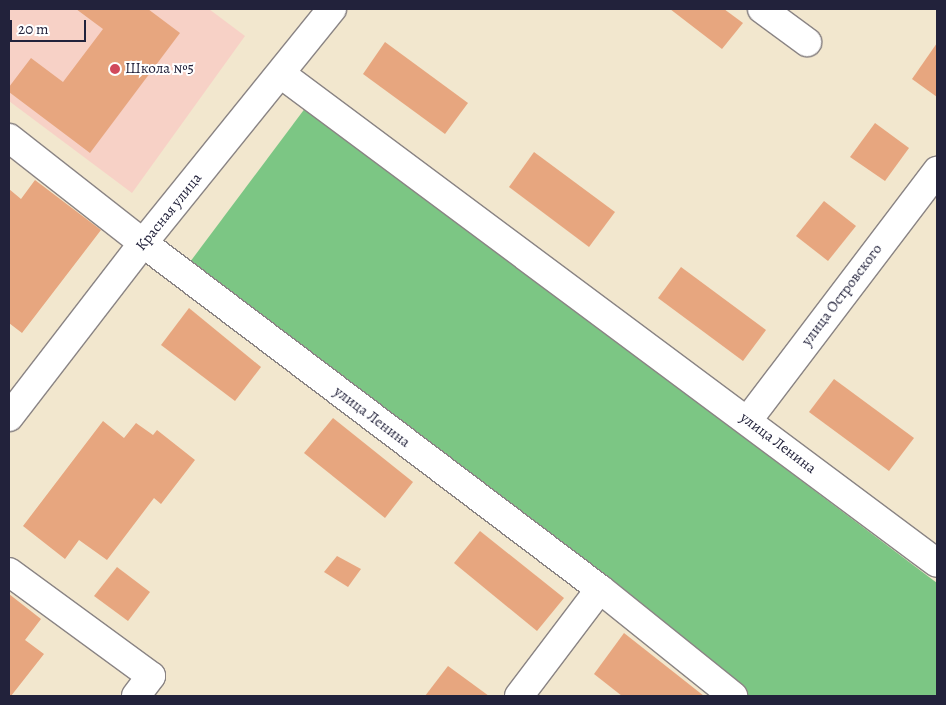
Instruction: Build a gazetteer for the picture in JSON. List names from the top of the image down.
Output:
{
  "streets": {
    "street": ["Красная улица", "улица Островского", "улица Ленина"]
  },
  "crossings": [
    ["Красная улица", "улица Ленина"],
    ["улица Островского", "улица Ленина"]
  ],
  "places": ["Школа №5"],
  "scale_bar": "20 m"
}
